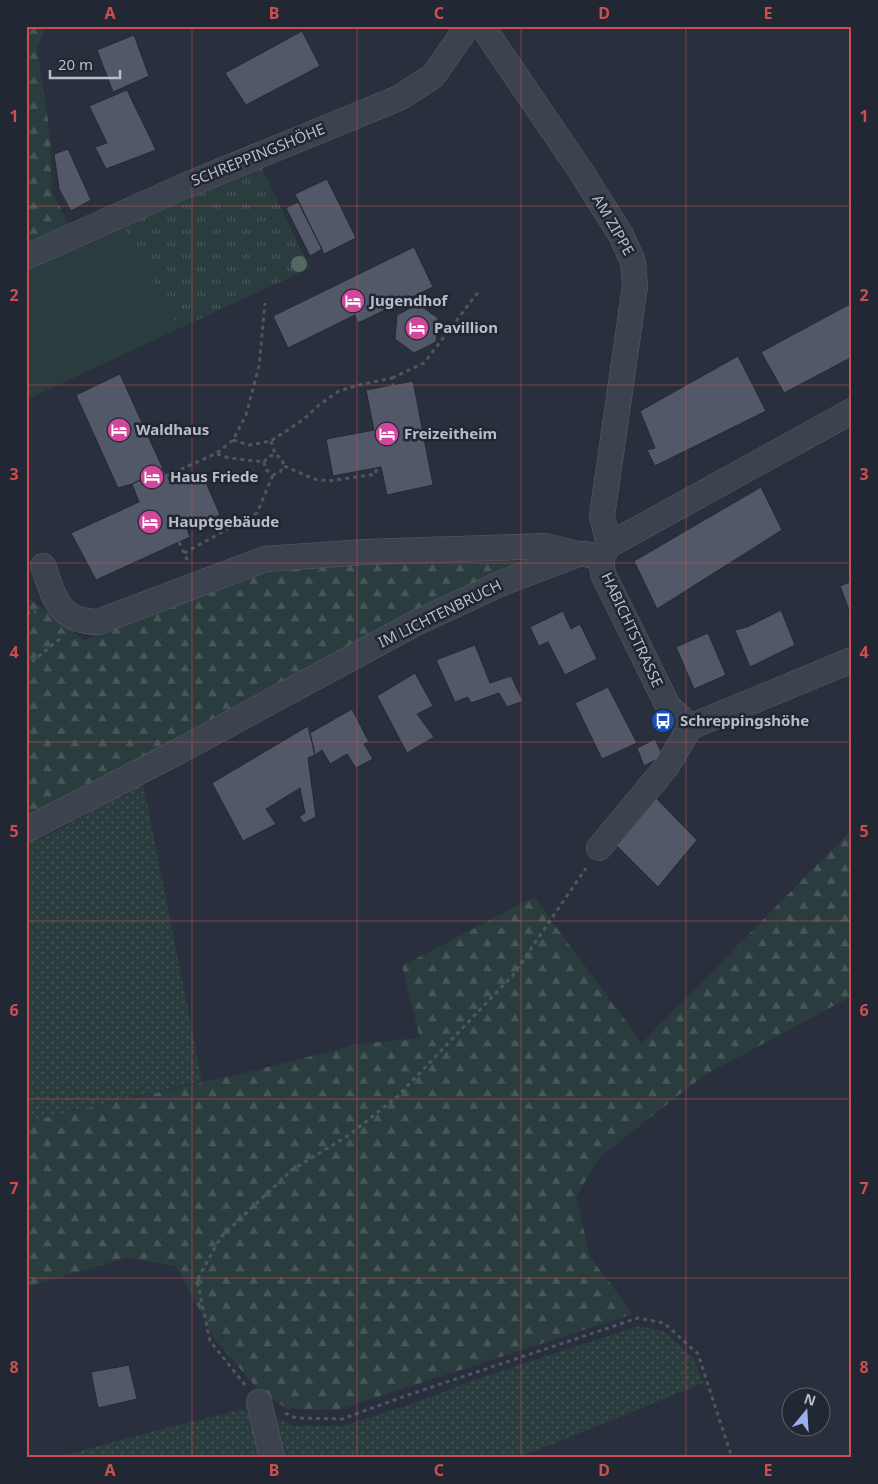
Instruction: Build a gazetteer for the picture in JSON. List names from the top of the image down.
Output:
{
  "streets": {
    "street": [
      "SCHREPPINGSHÖHE",
      "AM ZIPPE",
      "IM LICHTENBRUCH",
      "HABICHTSTRASSE"
    ]
  },
  "crossings": [
    ["AM ZIPPE", "IM LICHTENBRUCH"],
    ["AM ZIPPE", "HABICHTSTRASSE"],
    ["IM LICHTENBRUCH", "HABICHTSTRASSE"]
  ],
  "places": {
    "hotel": [
      "Jugendhof",
      "Pavillion",
      "Waldhaus",
      "Freizeitheim",
      "Haus Friede",
      "Hauptgebäude"
    ],
    "bus stop": ["Schreppingshöhe"]
  },
  "scale_bar": "20 m",
  "north": "top",
  "grid": {
    "columns": [
      "A",
      "B",
      "C",
      "D",
      "E"
    ],
    "rows": [
      "1",
      "2",
      "3",
      "4",
      "5",
      "6",
      "7",
      "8"
    ]
  }
}
